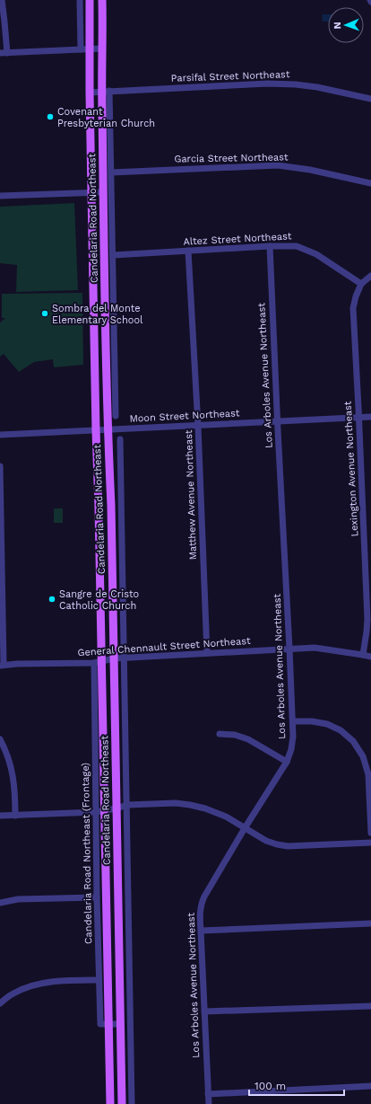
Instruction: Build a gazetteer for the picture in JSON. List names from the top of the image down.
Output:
{
  "streets": {
    "main road": ["Candelaria Road Northeast"],
    "street": [
      "Parsifal Street Northeast",
      "Garcia Street Northeast",
      "Altez Street Northeast",
      "Los Arboles Avenue Northeast",
      "Moon Street Northeast",
      "Lexington Avenue Northeast",
      "Matthew Avenue Northeast",
      "General Chennault Street Northeast",
      "Candelaria Road Northeast (Frontage)"
    ]
  },
  "crossings": [
    ["Parsifal Street Northeast", "Candelaria Road Northeast"],
    ["Candelaria Road Northeast", "Moon Street Northeast"],
    ["Candelaria Road Northeast", "General Chennault Street Northeast"],
    ["Candelaria Road Northeast", "Candelaria Road Northeast (Frontage)"],
    ["Altez Street Northeast", "Los Arboles Avenue Northeast"],
    ["Altez Street Northeast", "Lexington Avenue Northeast"],
    ["Altez Street Northeast", "Matthew Avenue Northeast"],
    ["Los Arboles Avenue Northeast", "Moon Street Northeast"],
    ["Los Arboles Avenue Northeast", "General Chennault Street Northeast"],
    ["Moon Street Northeast", "Lexington Avenue Northeast"],
    ["Moon Street Northeast", "Matthew Avenue Northeast"],
    ["Lexington Avenue Northeast", "General Chennault Street Northeast"],
    ["Matthew Avenue Northeast", "General Chennault Street Northeast"],
    ["General Chennault Street Northeast", "Candelaria Road Northeast (Frontage)"]
  ],
  "places": ["Covenant Presbyterian Church", "Sombra del Monte Elementary School", "Sangre de Cristo Catholic Church"],
  "scale_bar": "100 m",
  "north": "left"
}
